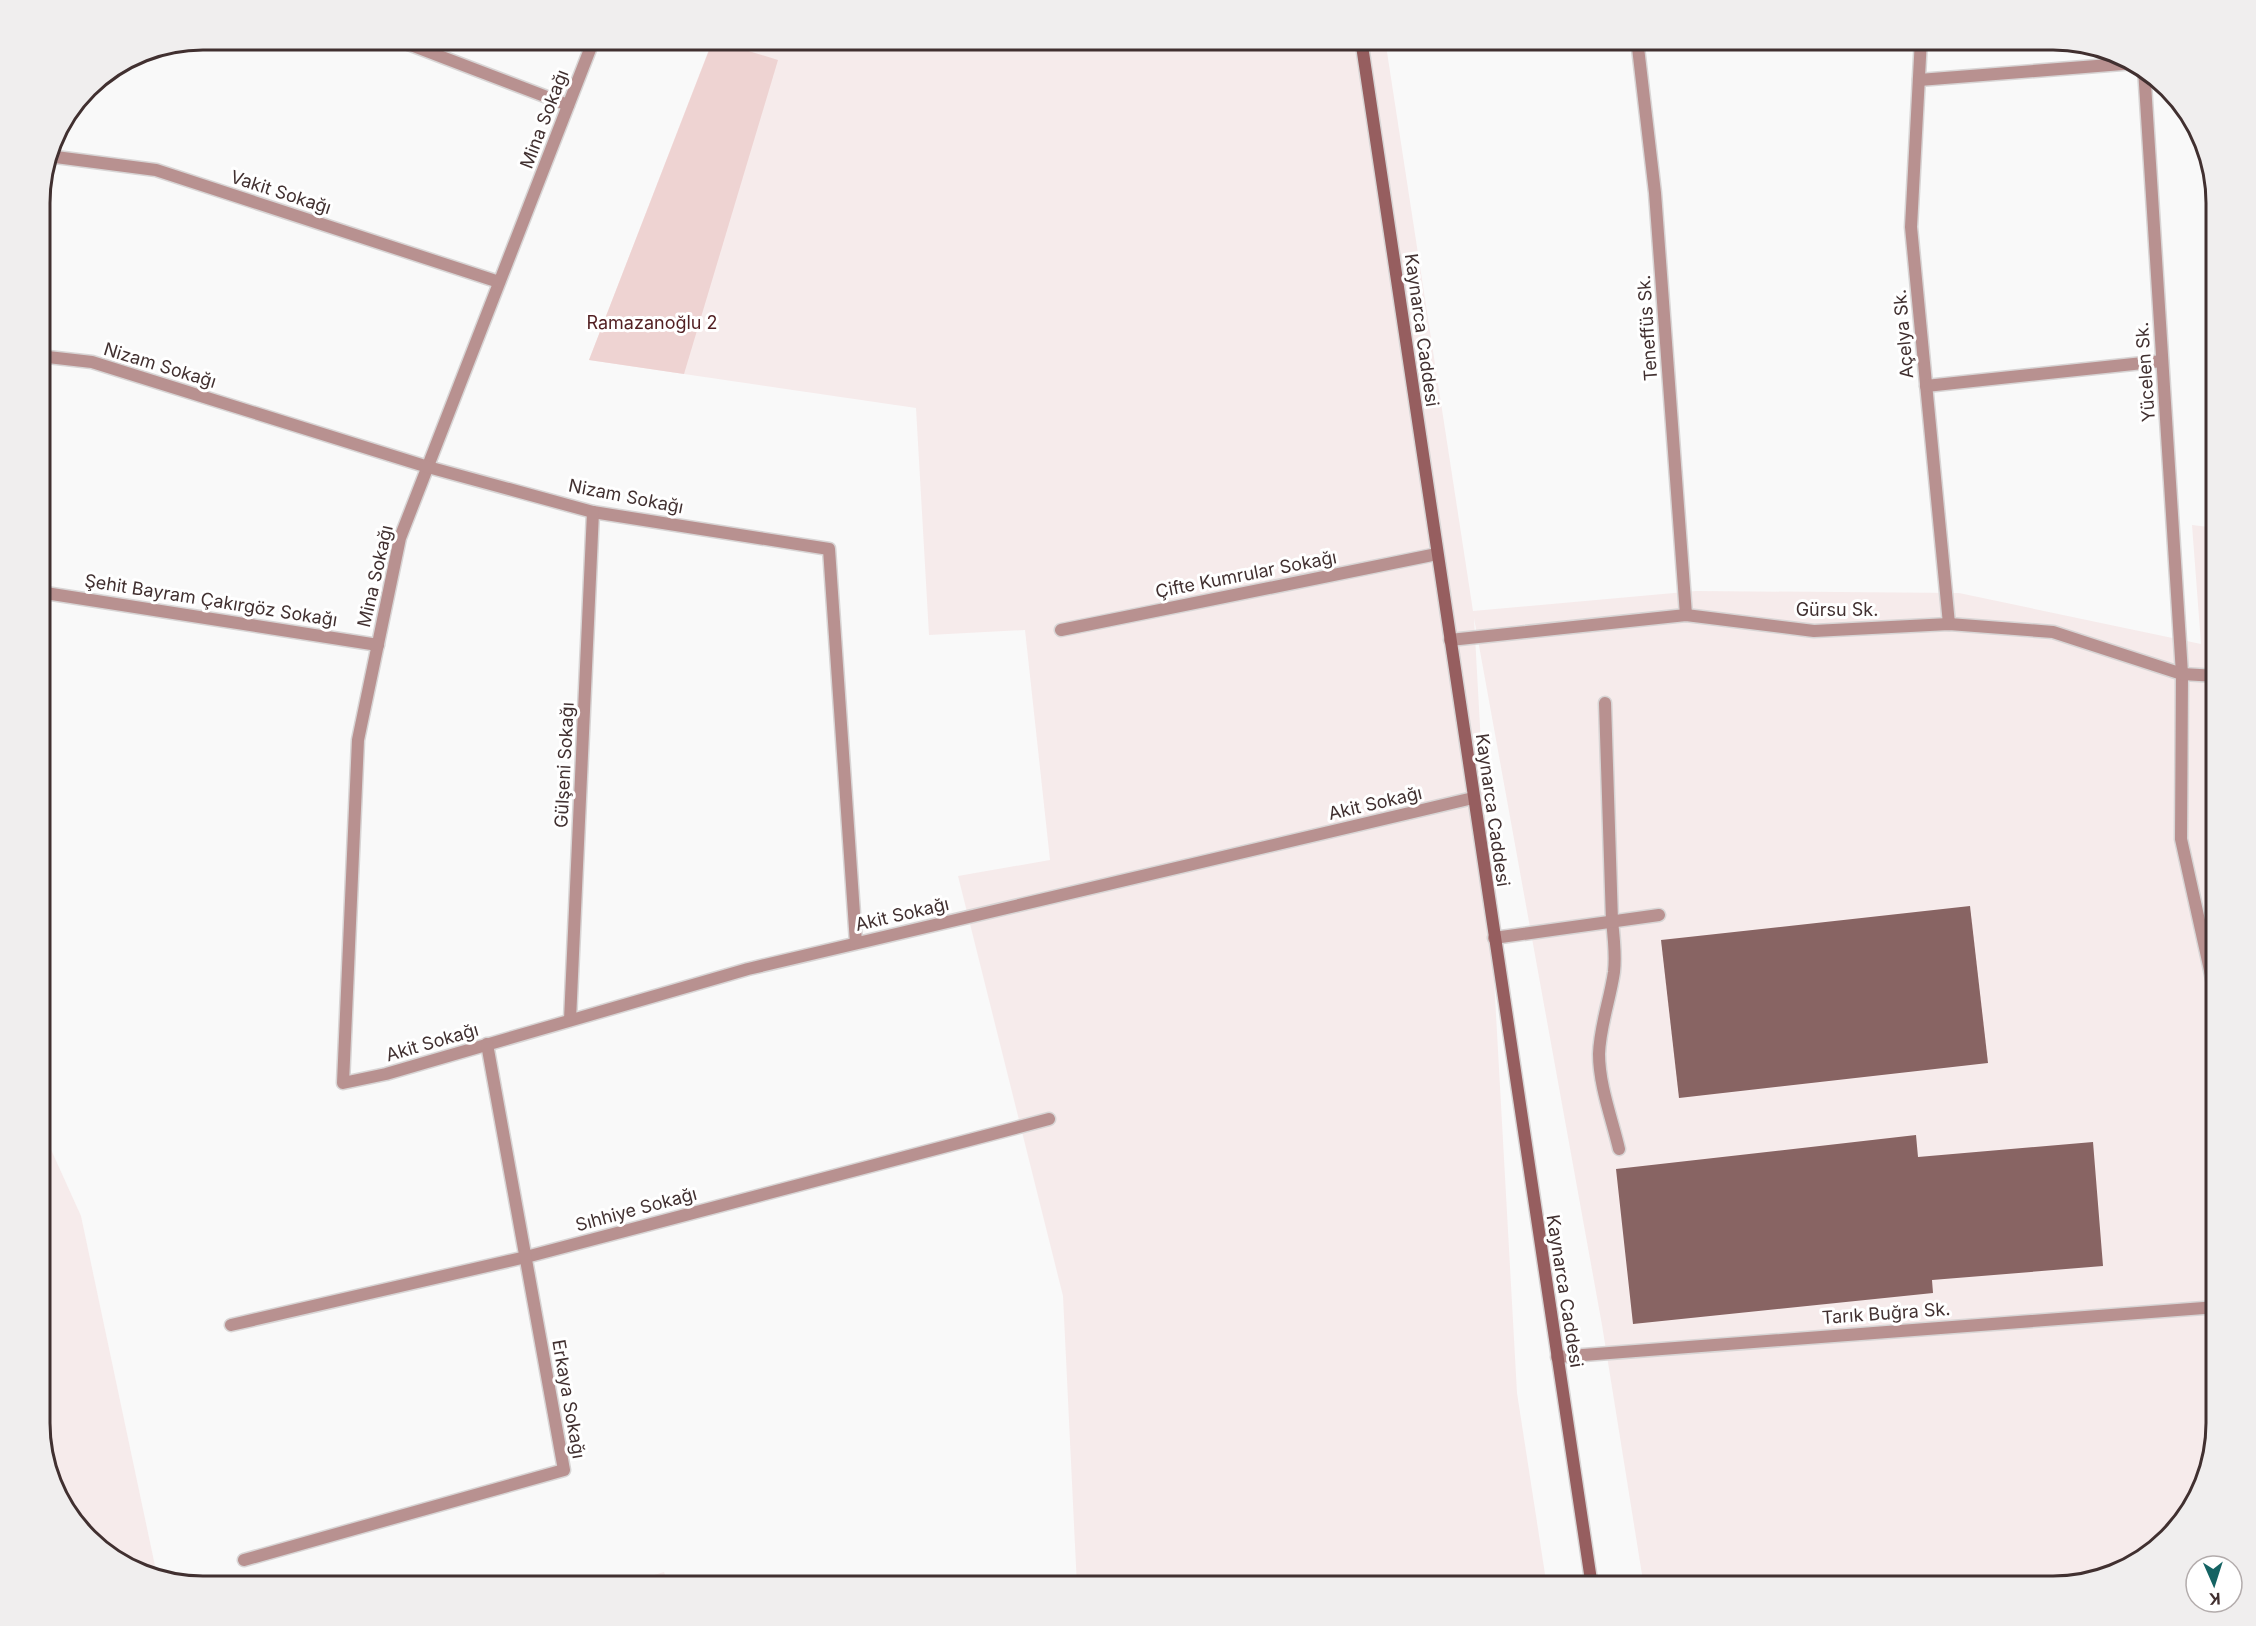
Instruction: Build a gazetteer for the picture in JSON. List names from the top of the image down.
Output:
{
  "streets": {
    "main road": ["Kaynarca Caddesi"],
    "street": [
      "Mina Sokağı",
      "Vakit Sokağı",
      "Teneffüs Sk.",
      "Açelya Sk.",
      "Nizam Sokağı",
      "Yücelen Sk.",
      "Çifte Kumrular Sokağı",
      "Şehit Bayram Çakırgöz Sokağı",
      "Gürsu Sk.",
      "Gülşeni Sokağı",
      "Akit Sokağı",
      "Sıhhiye Sokağı",
      "Tarık Buğra Sk.",
      "Erkaya Sokağı"
    ]
  },
  "crossings": [
    ["Mina Sokağı", "Vakit Sokağı"],
    ["Mina Sokağı", "Nizam Sokağı"],
    ["Mina Sokağı", "Şehit Bayram Çakırgöz Sokağı"],
    ["Mina Sokağı", "Akit Sokağı"],
    ["Teneffüs Sk.", "Gürsu Sk."],
    ["Kaynarca Caddesi", "Çifte Kumrular Sokağı"],
    ["Kaynarca Caddesi", "Gürsu Sk."],
    ["Kaynarca Caddesi", "Akit Sokağı"],
    ["Kaynarca Caddesi", "Tarık Buğra Sk."],
    ["Açelya Sk.", "Gürsu Sk."],
    ["Nizam Sokağı", "Gülşeni Sokağı"],
    ["Nizam Sokağı", "Akit Sokağı"],
    ["Yücelen Sk.", "Gürsu Sk."],
    ["Gülşeni Sokağı", "Akit Sokağı"],
    ["Akit Sokağı", "Erkaya Sokağı"],
    ["Sıhhiye Sokağı", "Erkaya Sokağı"]
  ],
  "parks": ["Ramazanoğlu 2"],
  "north": "bottom"
}
